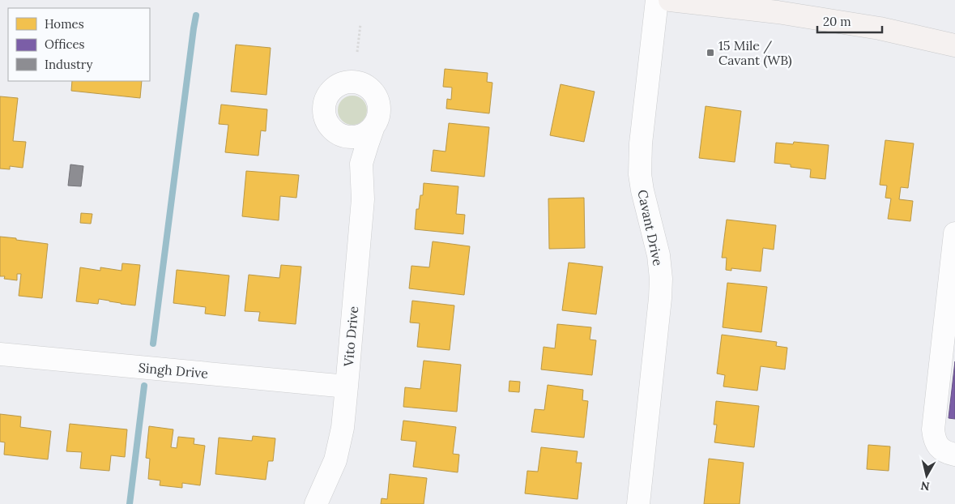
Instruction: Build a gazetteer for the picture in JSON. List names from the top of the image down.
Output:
{
  "streets": {
    "street": ["Cavant Drive", "Vito Drive", "Singh Drive"]
  },
  "crossings": [
    ["Vito Drive", "Singh Drive"]
  ],
  "places": {
    "transit": ["15 Mile / Cavant (WB)"]
  },
  "legend": ["Homes", "Offices", "Industry"],
  "scale_bar": "20 m",
  "north": "bottom"
}
